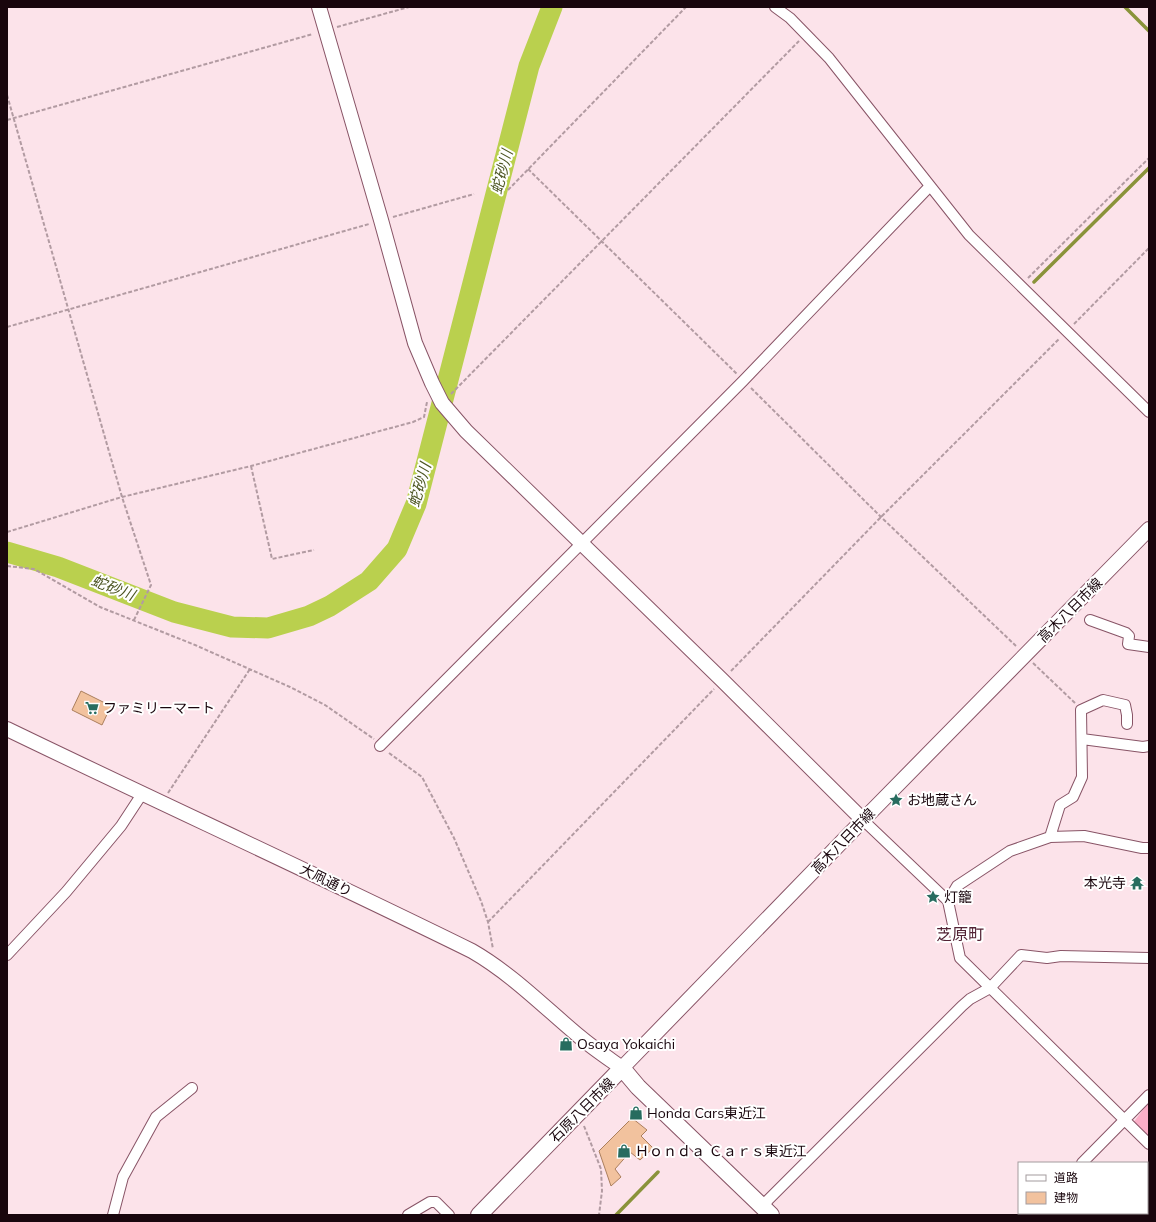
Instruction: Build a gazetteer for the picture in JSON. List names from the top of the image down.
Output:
{
  "streets": {
    "main road": ["石原八日市線"],
    "street": ["高木八日市線", "大凧通り"]
  },
  "crossings": [
    ["高木八日市線", "大凧通り"],
    ["高木八日市線", "石原八日市線"],
    ["大凧通り", "石原八日市線"]
  ],
  "districts": ["芝原町"],
  "water": ["蛇砂川"],
  "places": {
    "supermarket": ["ファミリーマート"],
    "place": ["お地蔵さん", "灯籠"],
    "temple": ["本光寺"],
    "shop": ["Osaya Yokaichi", "Honda Cars東近江", "Ｈｏｎｄａ Ｃａｒｓ東近江"]
  },
  "legend": ["道路", "建物"]
}
